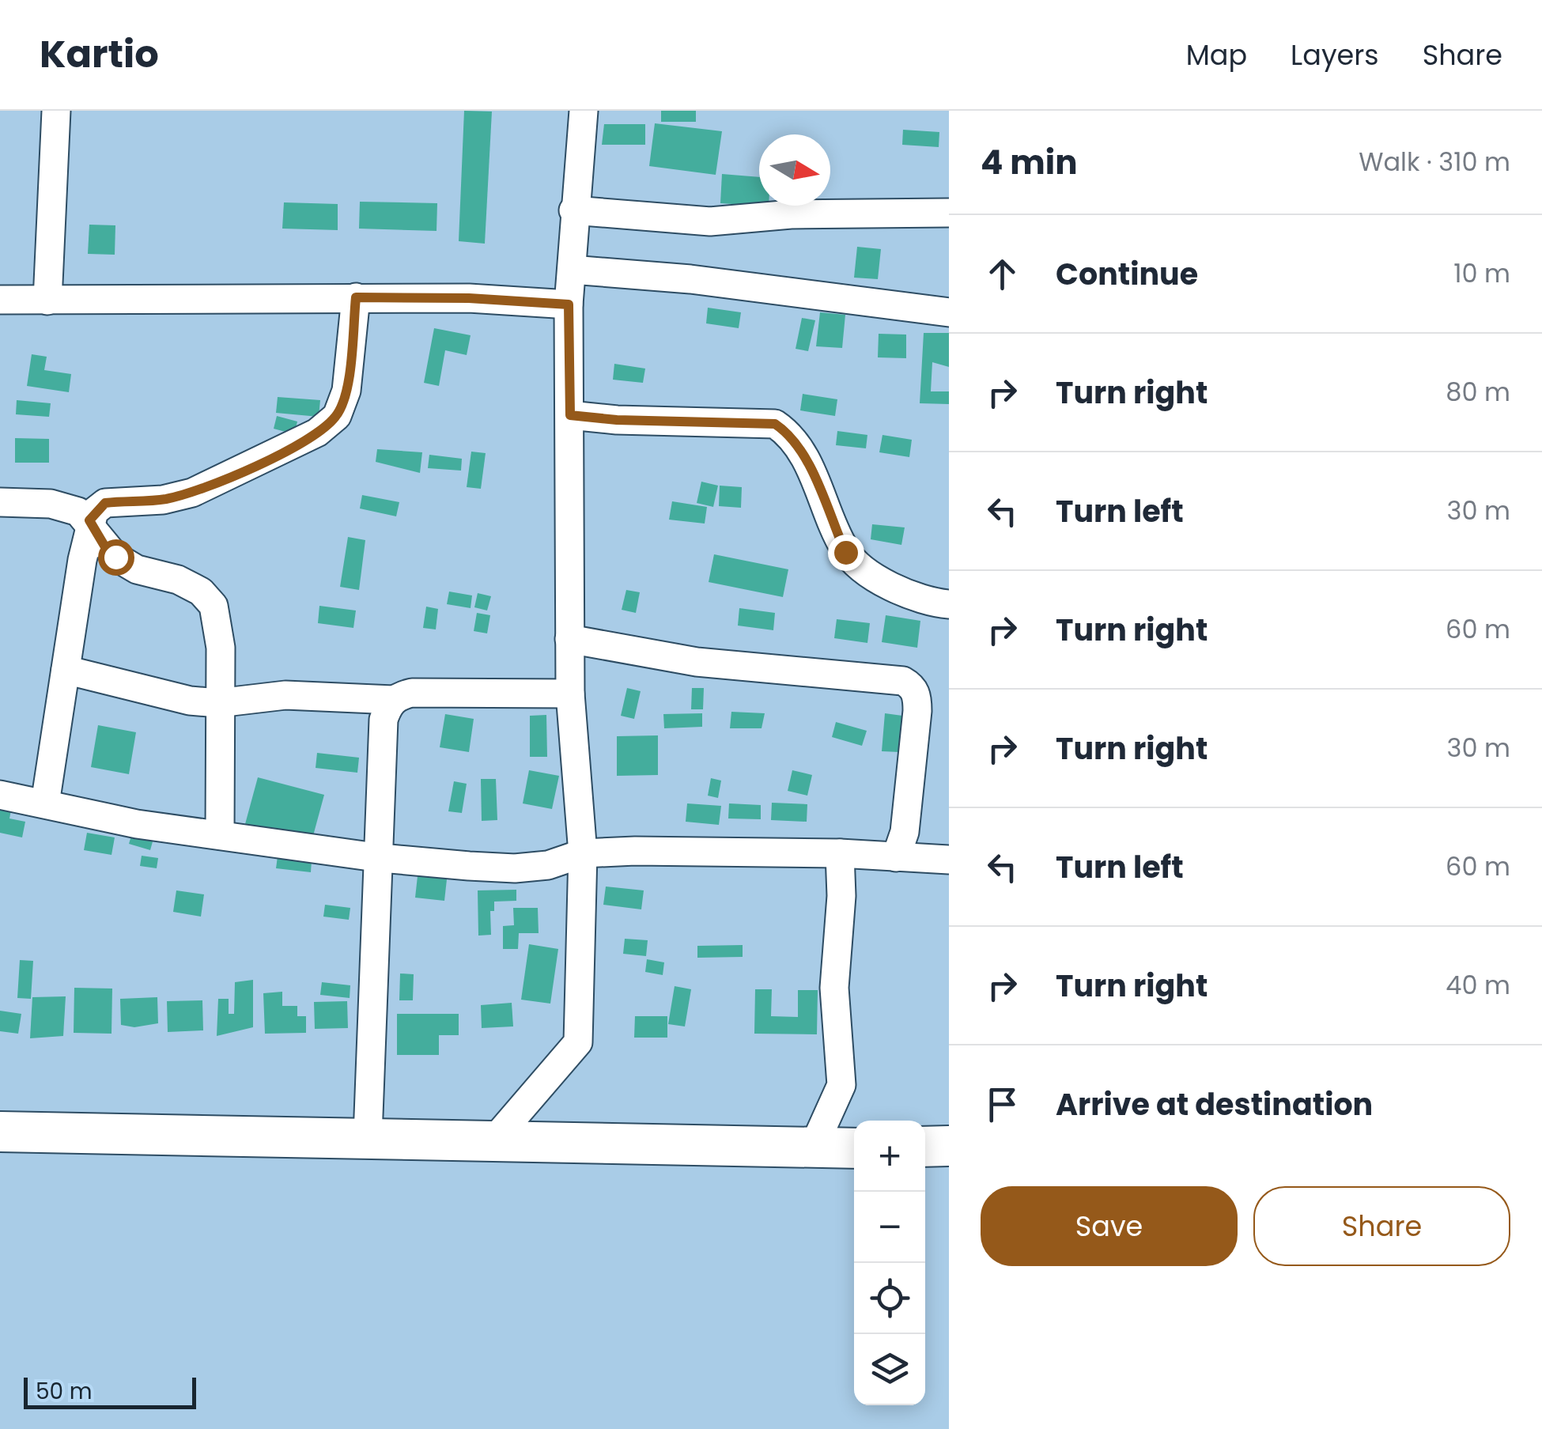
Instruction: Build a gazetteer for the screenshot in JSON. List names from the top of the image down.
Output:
{
  "scale_bar": "50 m",
  "north": "right",
  "page": {
    "header": "Kartio",
    "nav": ["Map", "Layers", "Share"],
    "heading": ["4 min", "Walk · 310 m"],
    "list": [
      ["Continue", "10 m"],
      ["Turn right", "80 m"],
      ["Turn left", "30 m"],
      ["Turn right", "60 m"],
      ["Turn right", "30 m"],
      ["Turn left", "60 m"],
      ["Turn right", "40 m"],
      "Arrive at destination"
    ],
    "map_buttons": ["+", "−"],
    "buttons": ["Save", "Share"],
    "scale": "50 m"
  }
}
